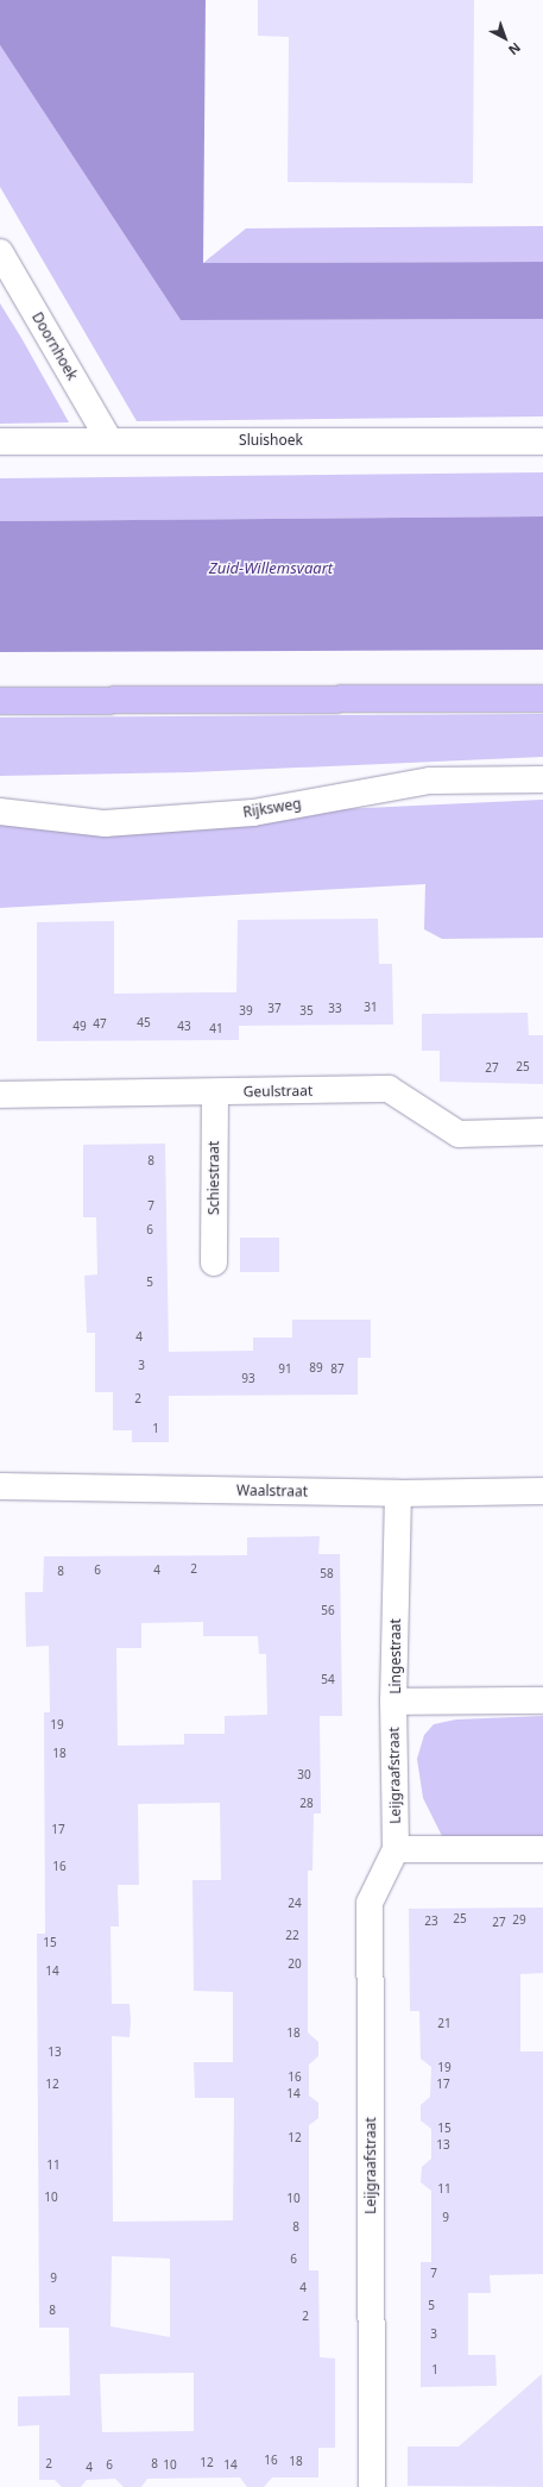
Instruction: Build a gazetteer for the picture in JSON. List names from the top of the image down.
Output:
{
  "streets": {
    "street": [
      "Doornhoek",
      "Sluishoek",
      "Rijksweg",
      "Geulstraat",
      "Schiestraat",
      "Waalstraat",
      "Lingestraat",
      "Leijgraafstraat"
    ]
  },
  "crossings": [
    ["Doornhoek", "Sluishoek"],
    ["Geulstraat", "Schiestraat"],
    ["Waalstraat", "Lingestraat"],
    ["Lingestraat", "Leijgraafstraat"]
  ],
  "water": ["Zuid-Willemsvaart"],
  "house_numbers": [
    "31",
    "37",
    "33",
    "39",
    "35",
    "45",
    "47",
    "49",
    "43",
    "41",
    "25",
    "27",
    "8",
    "7",
    "6",
    "5",
    "4",
    "3",
    "89",
    "91",
    "87",
    "93",
    "2",
    "1",
    "2",
    "6",
    "4",
    "8",
    "58",
    "56",
    "54",
    "19",
    "18",
    "30",
    "28",
    "17",
    "16",
    "24",
    "25",
    "29",
    "23",
    "27",
    "22",
    "15",
    "20",
    "14",
    "21",
    "18",
    "13",
    "19",
    "16",
    "12",
    "17",
    "14",
    "15",
    "12",
    "13",
    "11",
    "11",
    "10",
    "10",
    "9",
    "8",
    "6",
    "7",
    "9",
    "4",
    "5",
    "8",
    "2",
    "3",
    "1",
    "16",
    "18",
    "12",
    "2",
    "8",
    "6",
    "10",
    "14",
    "4"
  ],
  "north": "bottom right"
}
